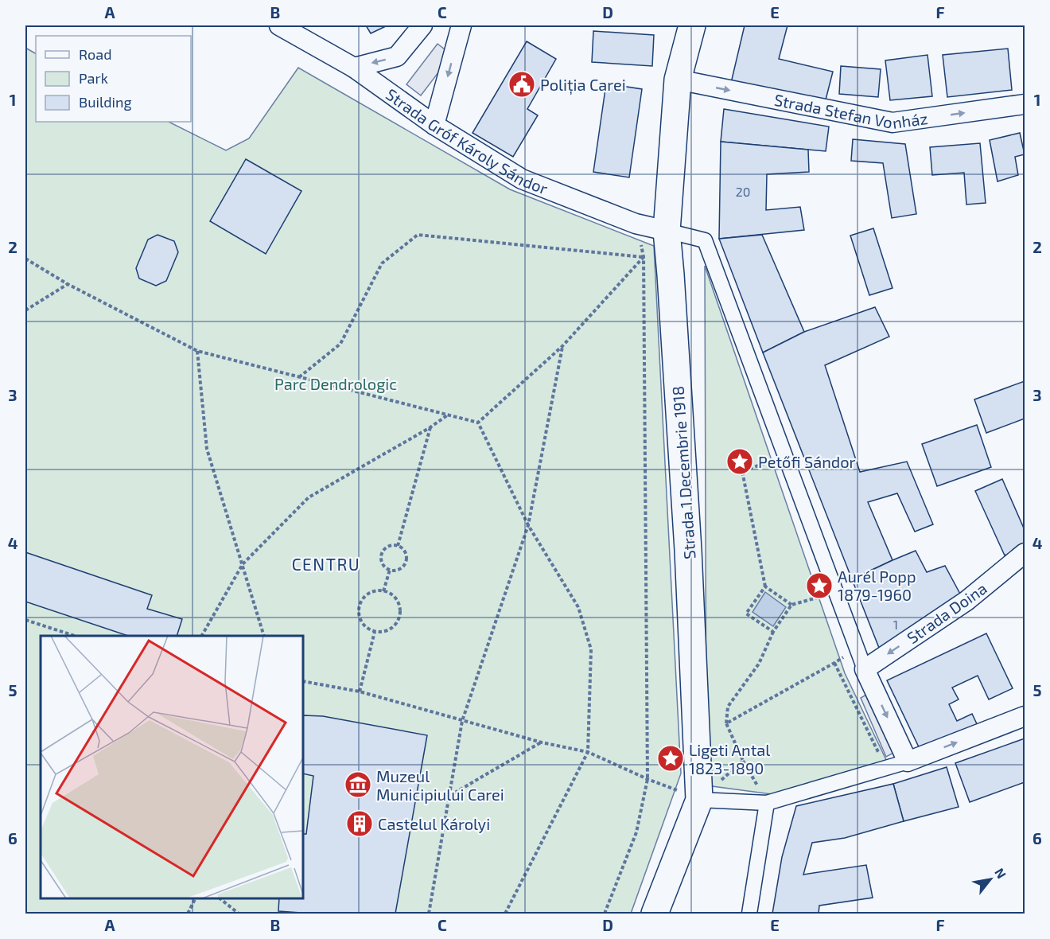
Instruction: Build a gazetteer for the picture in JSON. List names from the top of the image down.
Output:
{
  "streets": {
    "main road": ["Strada 1 Decembrie 1918"],
    "street": ["Strada Stefan Vonház", "Strada Gróf Károly Sándor", "Strada Doina"]
  },
  "crossings": [
    ["Strada Stefan Vonház", "Strada 1 Decembrie 1918"],
    ["Strada Gróf Károly Sándor", "Strada 1 Decembrie 1918"]
  ],
  "one_way": ["Strada Stefan Vonház"],
  "districts": ["CENTRU"],
  "parks": ["Parc Dendrologic"],
  "places": {
    "public building": ["Poliția Carei"],
    "place": ["Petőfi Sándor", "Aurél Popp 1879-1960", "Ligeti Antal 1823-1890"],
    "museum": ["Muzeul Municipiului Carei"],
    "building": ["Castelul Károlyi"]
  },
  "house_numbers": ["20", "1"],
  "legend": ["Road", "Park", "Building"],
  "north": "top right",
  "grid": {
    "columns": [
      "A",
      "B",
      "C",
      "D",
      "E",
      "F"
    ],
    "rows": [
      "1",
      "2",
      "3",
      "4",
      "5",
      "6"
    ]
  }
}
